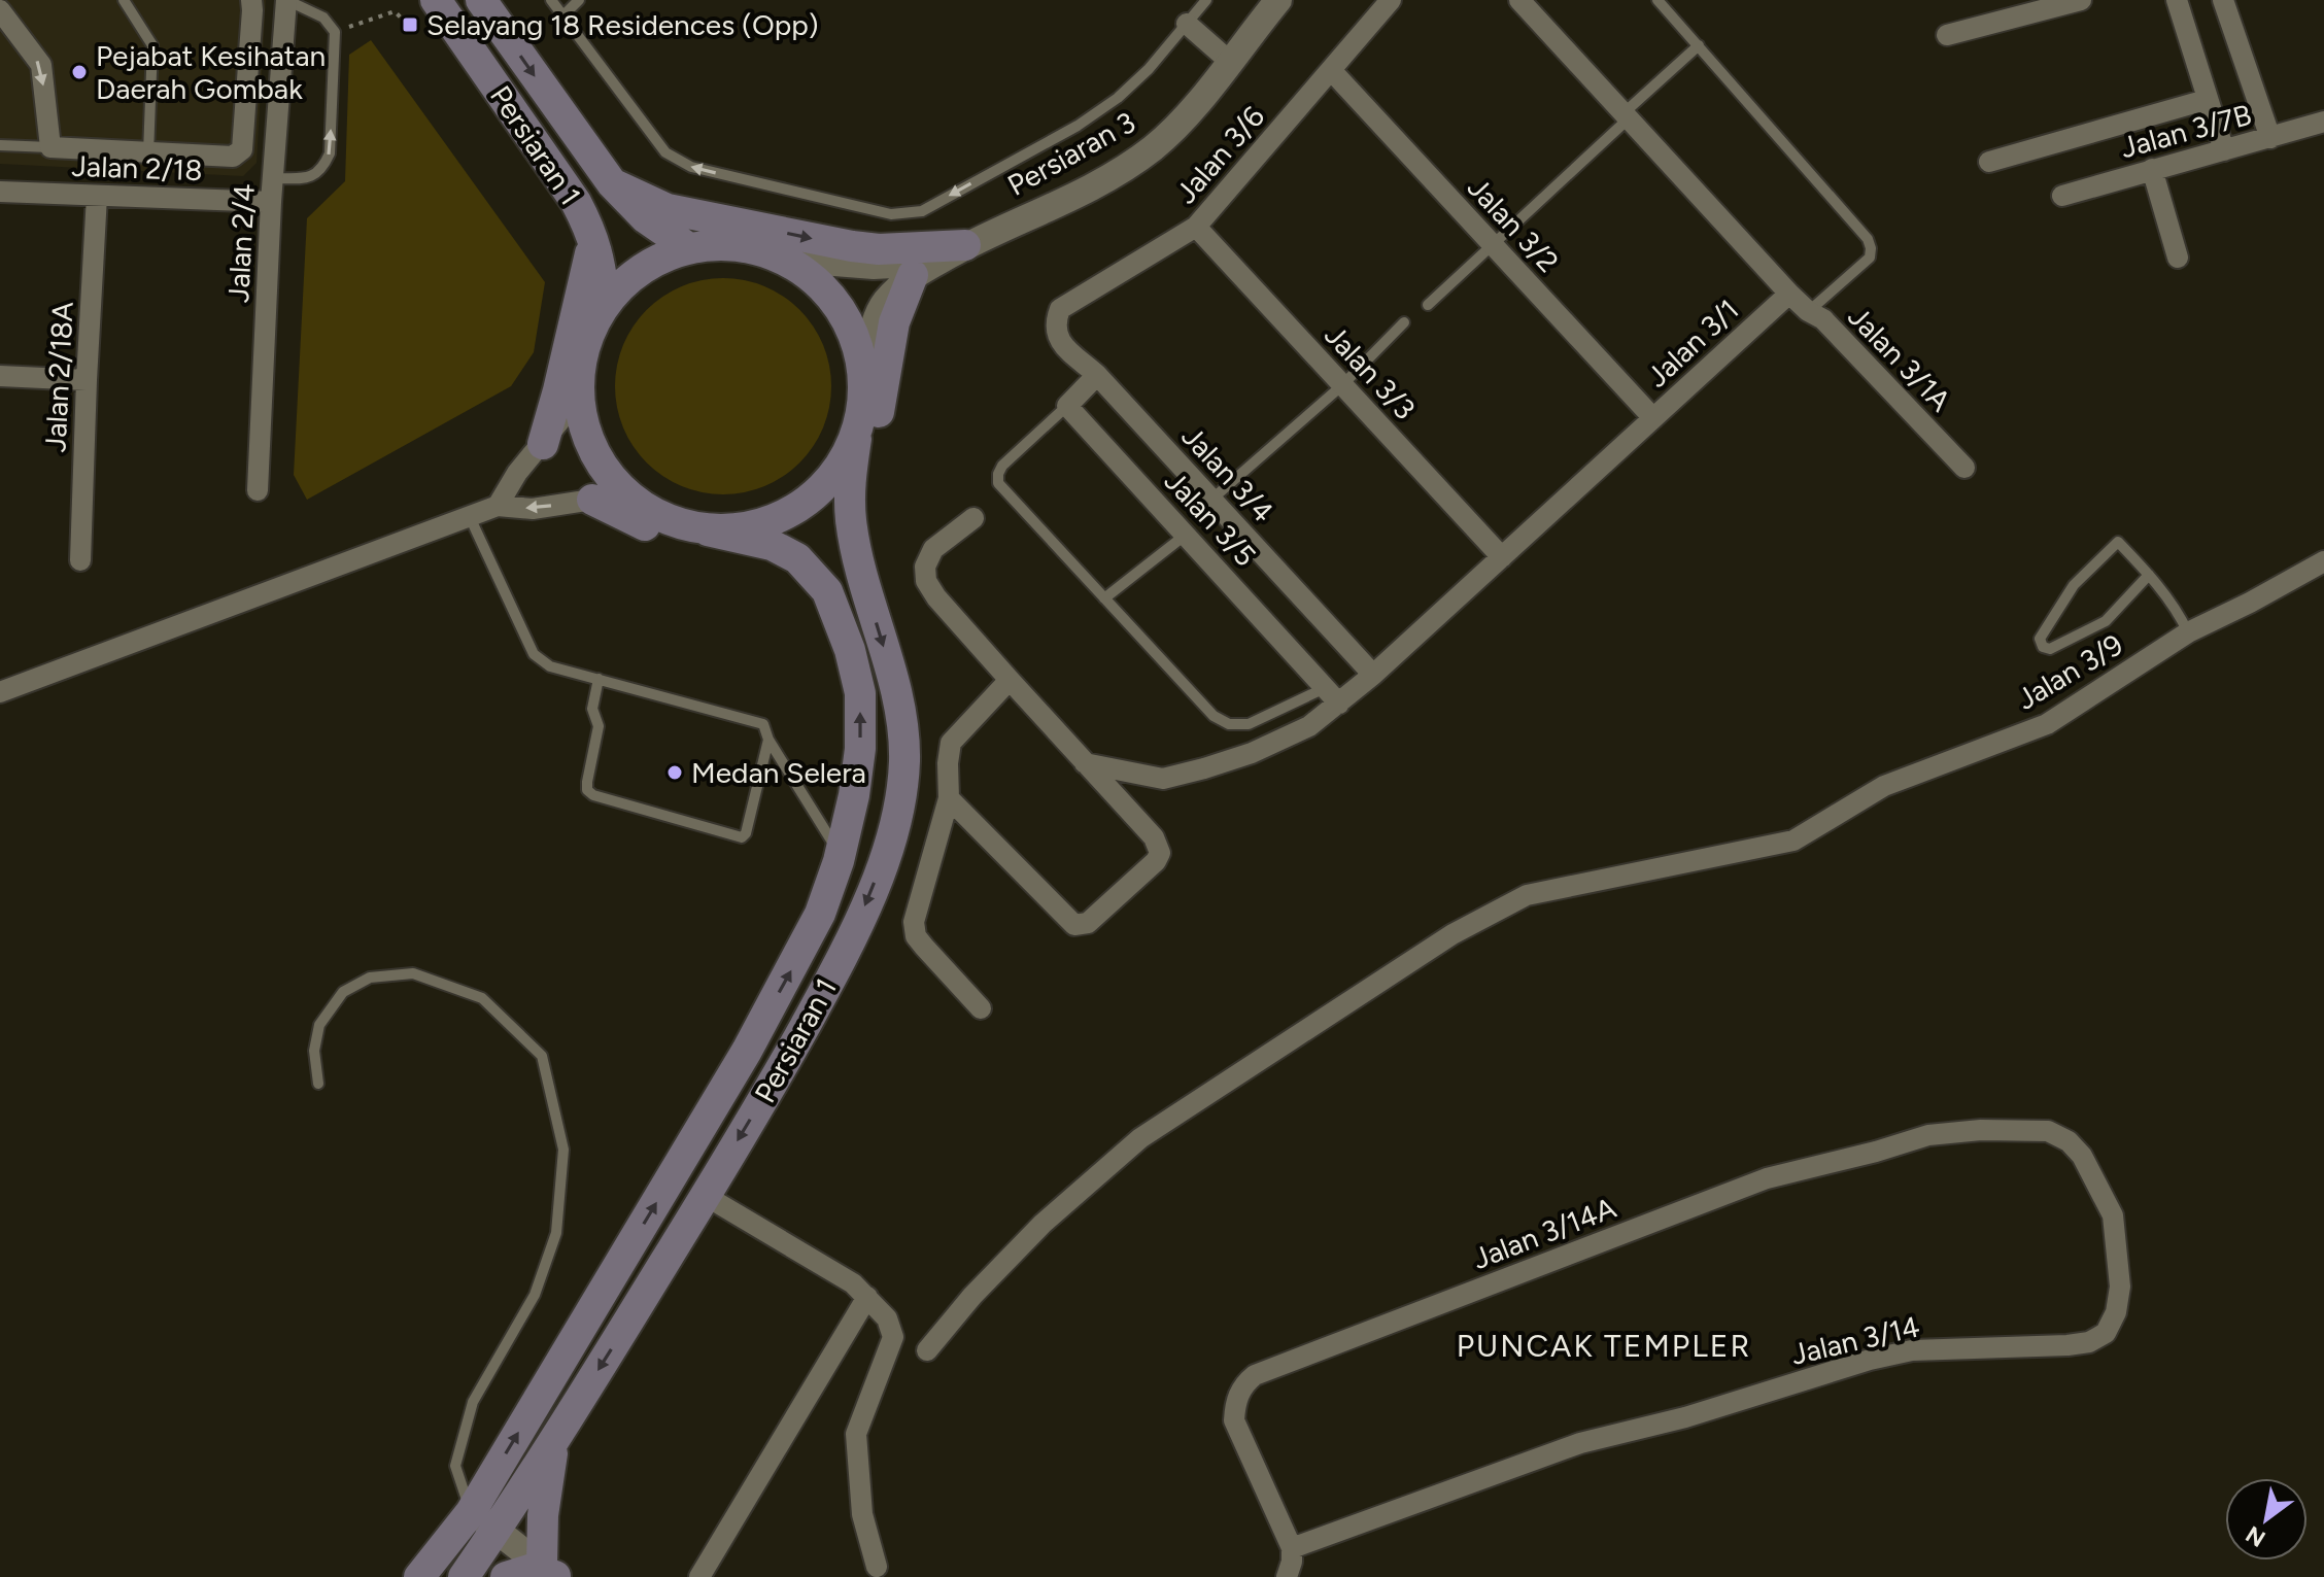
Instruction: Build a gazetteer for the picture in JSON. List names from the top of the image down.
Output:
{
  "streets": {
    "main road": ["Persiaran 1"],
    "street": [
      "Jalan 3/7B",
      "Persiaran 3",
      "Jalan 3/6",
      "Jalan 2/18",
      "Jalan 3/2",
      "Jalan 2/4",
      "Jalan 3/1",
      "Jalan 3/1A",
      "Jalan 3/3",
      "Jalan 2/18A",
      "Jalan 3/4",
      "Jalan 3/5",
      "Jalan 3/9",
      "Jalan 3/14A",
      "Jalan 3/14"
    ]
  },
  "crossings": [
    ["Persiaran 1", "Persiaran 3"],
    ["Jalan 3/6", "Jalan 3/2"],
    ["Jalan 3/6", "Jalan 3/3"],
    ["Jalan 3/6", "Jalan 3/4"],
    ["Jalan 2/18", "Jalan 2/4"],
    ["Jalan 2/18", "Jalan 2/18A"],
    ["Jalan 3/2", "Jalan 3/1"],
    ["Jalan 3/1", "Jalan 3/1A"],
    ["Jalan 3/1", "Jalan 3/3"],
    ["Jalan 3/1", "Jalan 3/4"],
    ["Jalan 3/1", "Jalan 3/5"],
    ["Jalan 3/14A", "Jalan 3/14"]
  ],
  "districts": ["PUNCAK TEMPLER"],
  "places": {
    "transit": ["Selayang 18 Residences (Opp)"],
    "other": ["Pejabat Kesihatan Daerah Gombak", "Medan Selera"]
  },
  "north": "bottom left"
}
